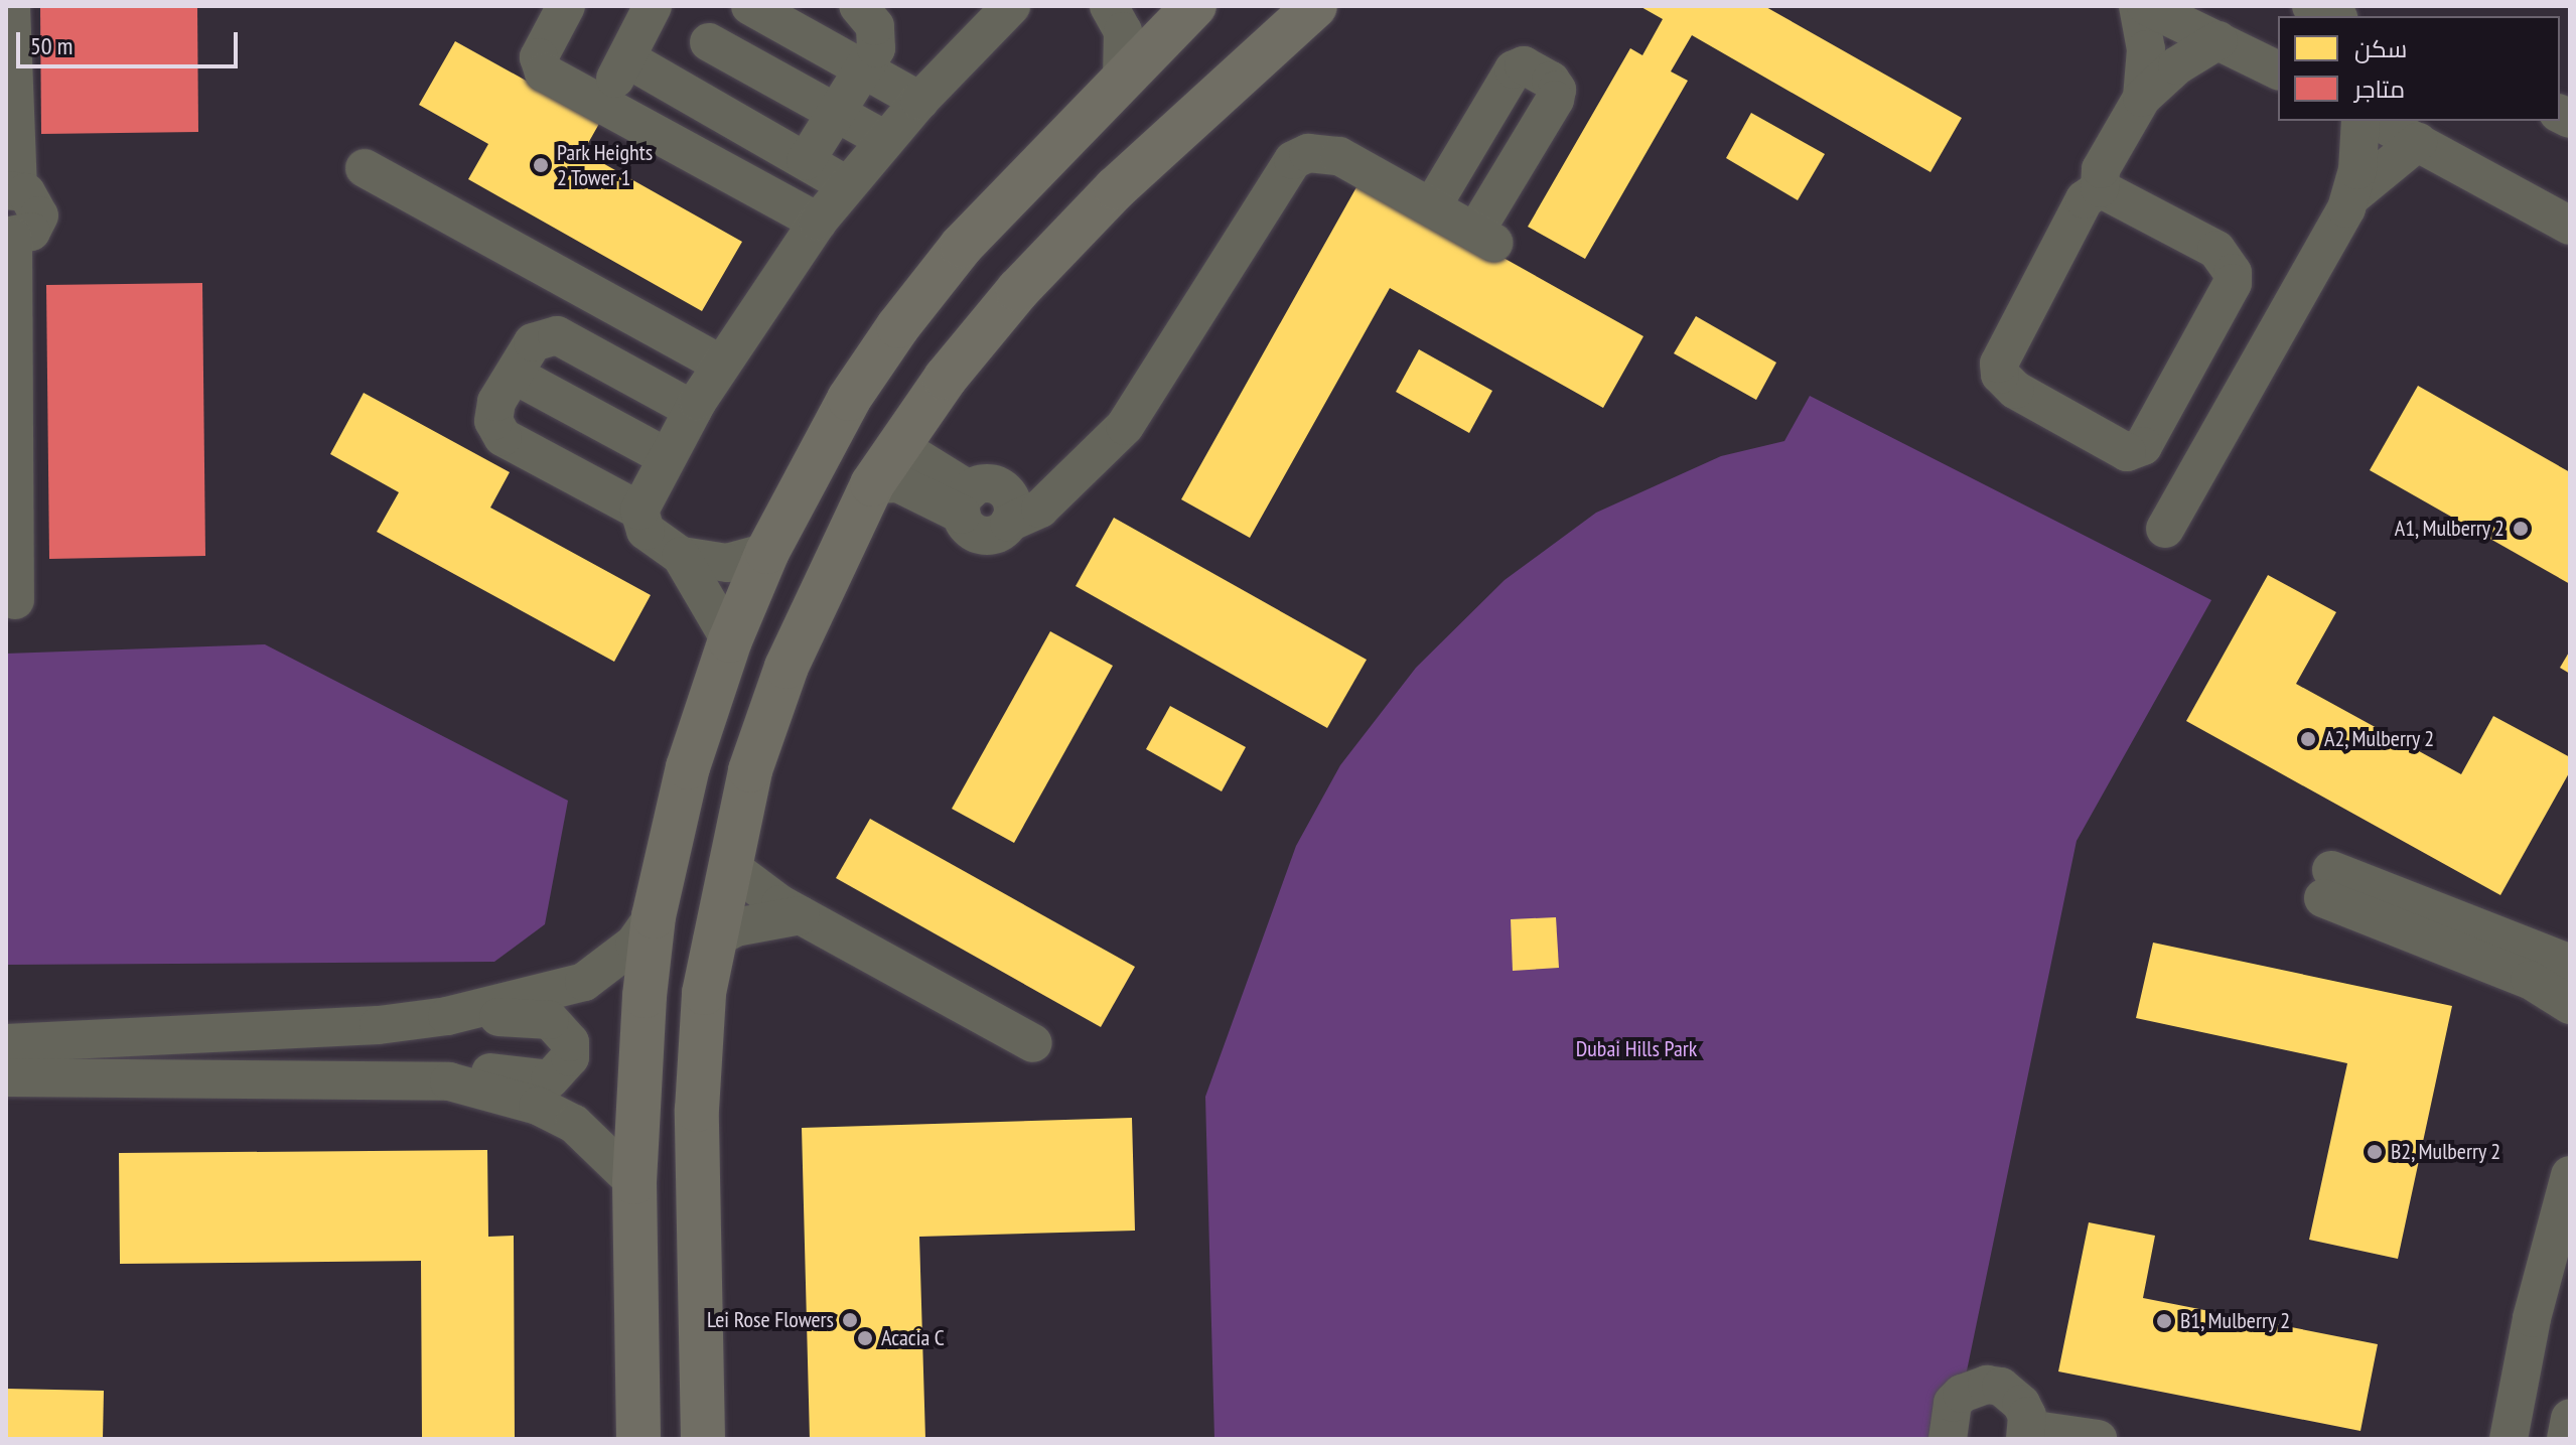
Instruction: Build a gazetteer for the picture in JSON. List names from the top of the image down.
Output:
{
  "parks": ["Dubai Hills Park"],
  "places": [
    "Park Heights 2 Tower 1",
    "A1, Mulberry 2",
    "A2, Mulberry 2",
    "B2, Mulberry 2",
    "Lei Rose Flowers",
    "B1, Mulberry 2",
    "Acacia C"
  ],
  "legend": ["سكن", "متاجر"],
  "scale_bar": "50 m"
}
